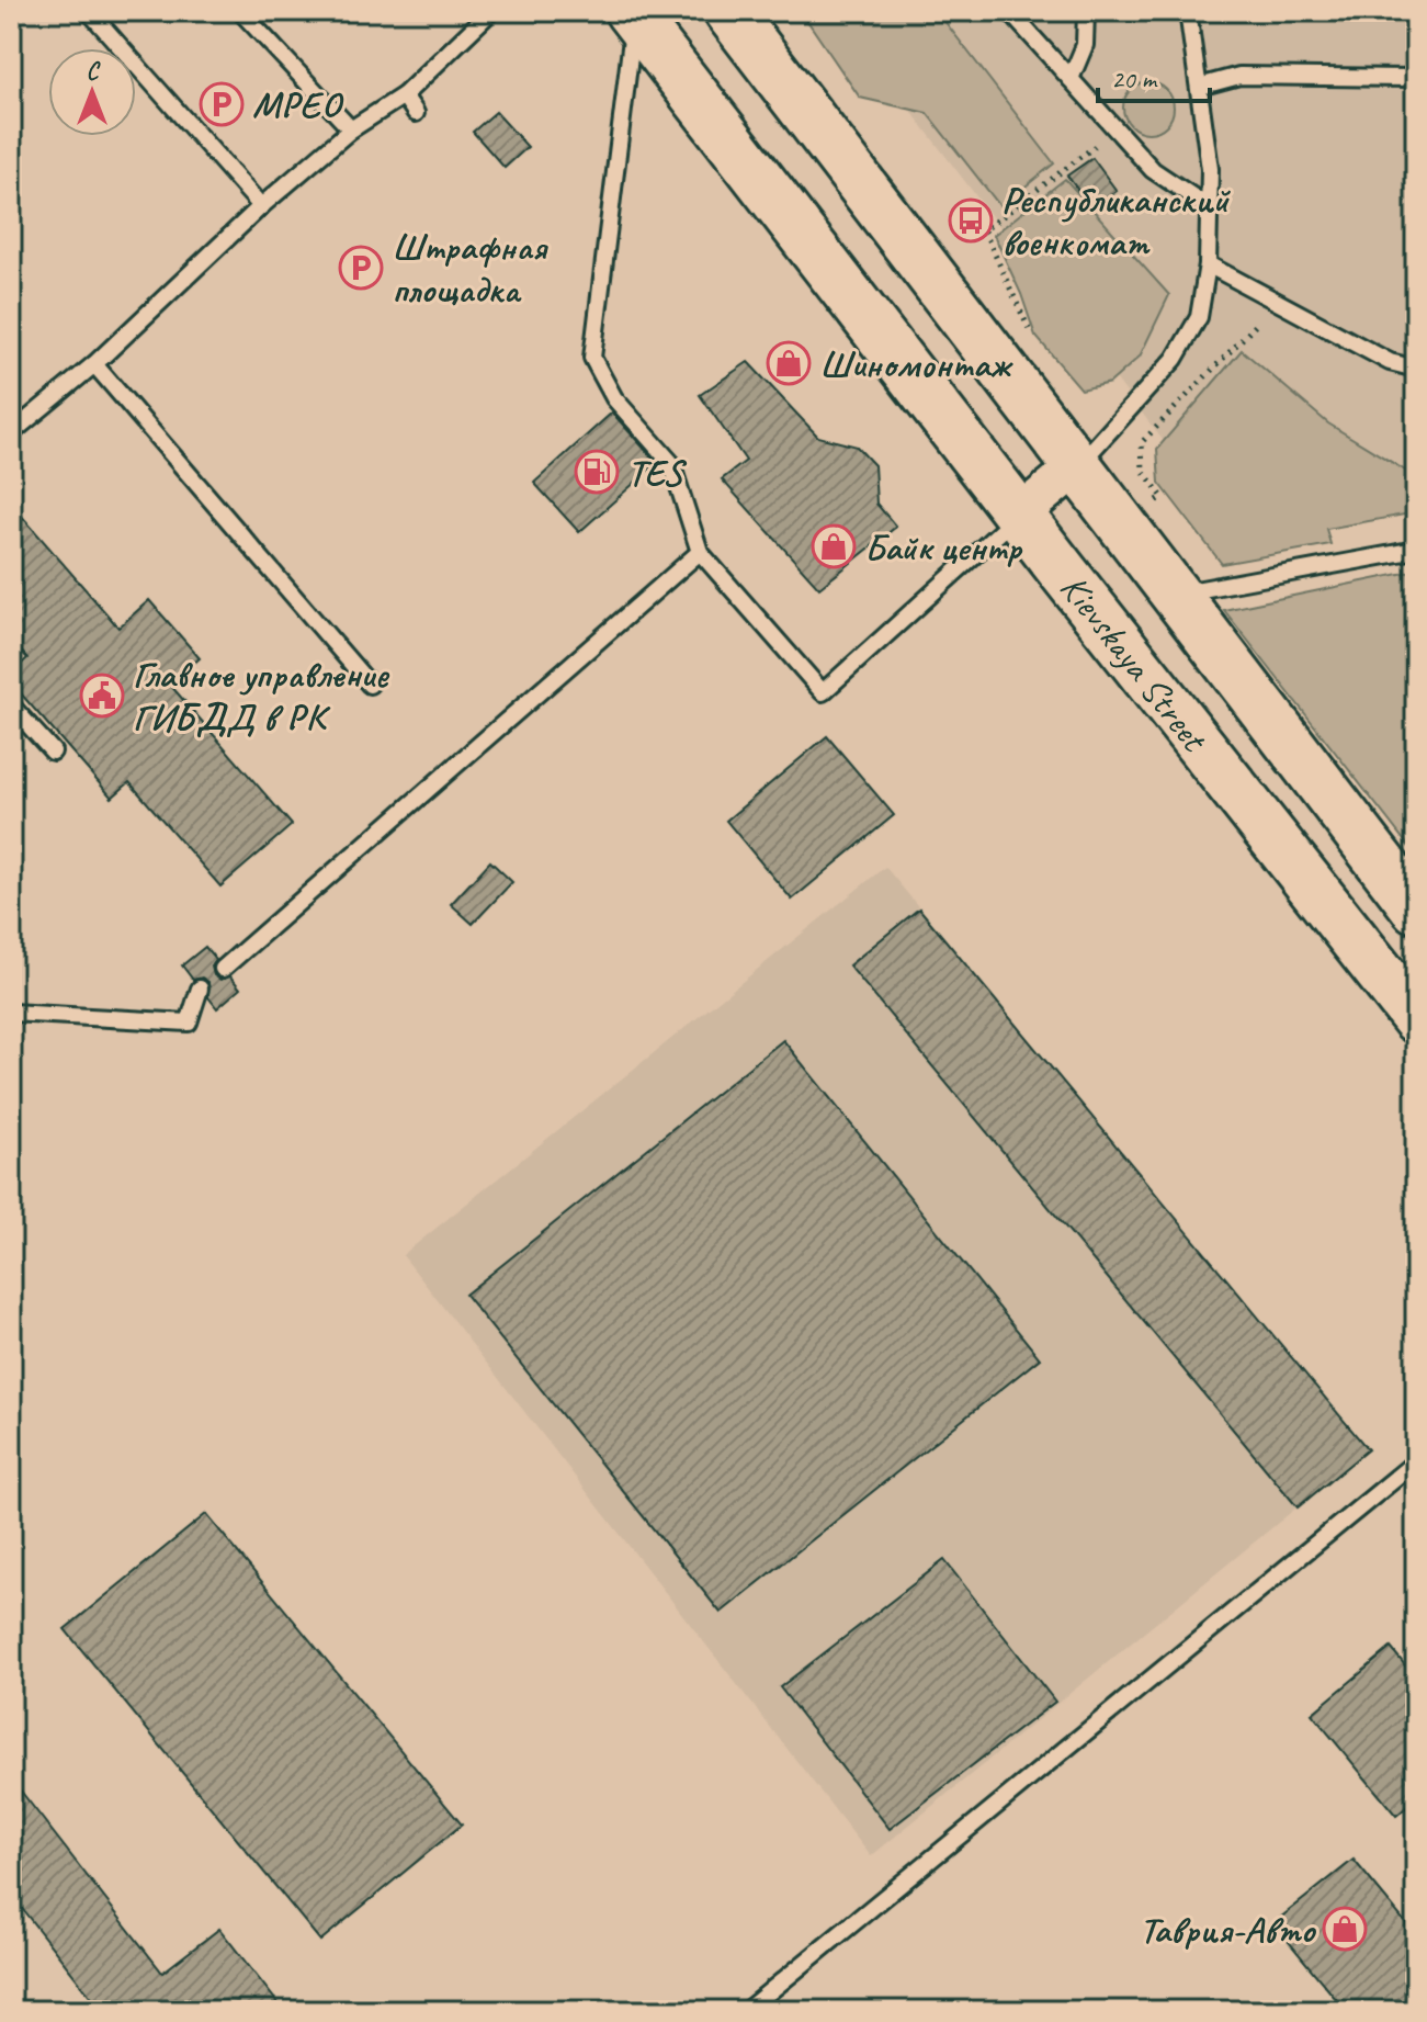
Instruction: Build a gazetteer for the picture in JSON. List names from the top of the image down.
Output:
{
  "streets": {
    "main road": ["Kievskaya Street"]
  },
  "places": {
    "parking": ["МРЕО", "Штрафная площадка"],
    "bus stop": ["Республиканский военкомат"],
    "shop": ["Шиномонтаж", "Байк центр", "Таврия-Авто"],
    "fuel station": ["TES"],
    "public building": ["Главное управление ГИБДД в РК"]
  },
  "scale_bar": "20 m",
  "north": "top"
}
